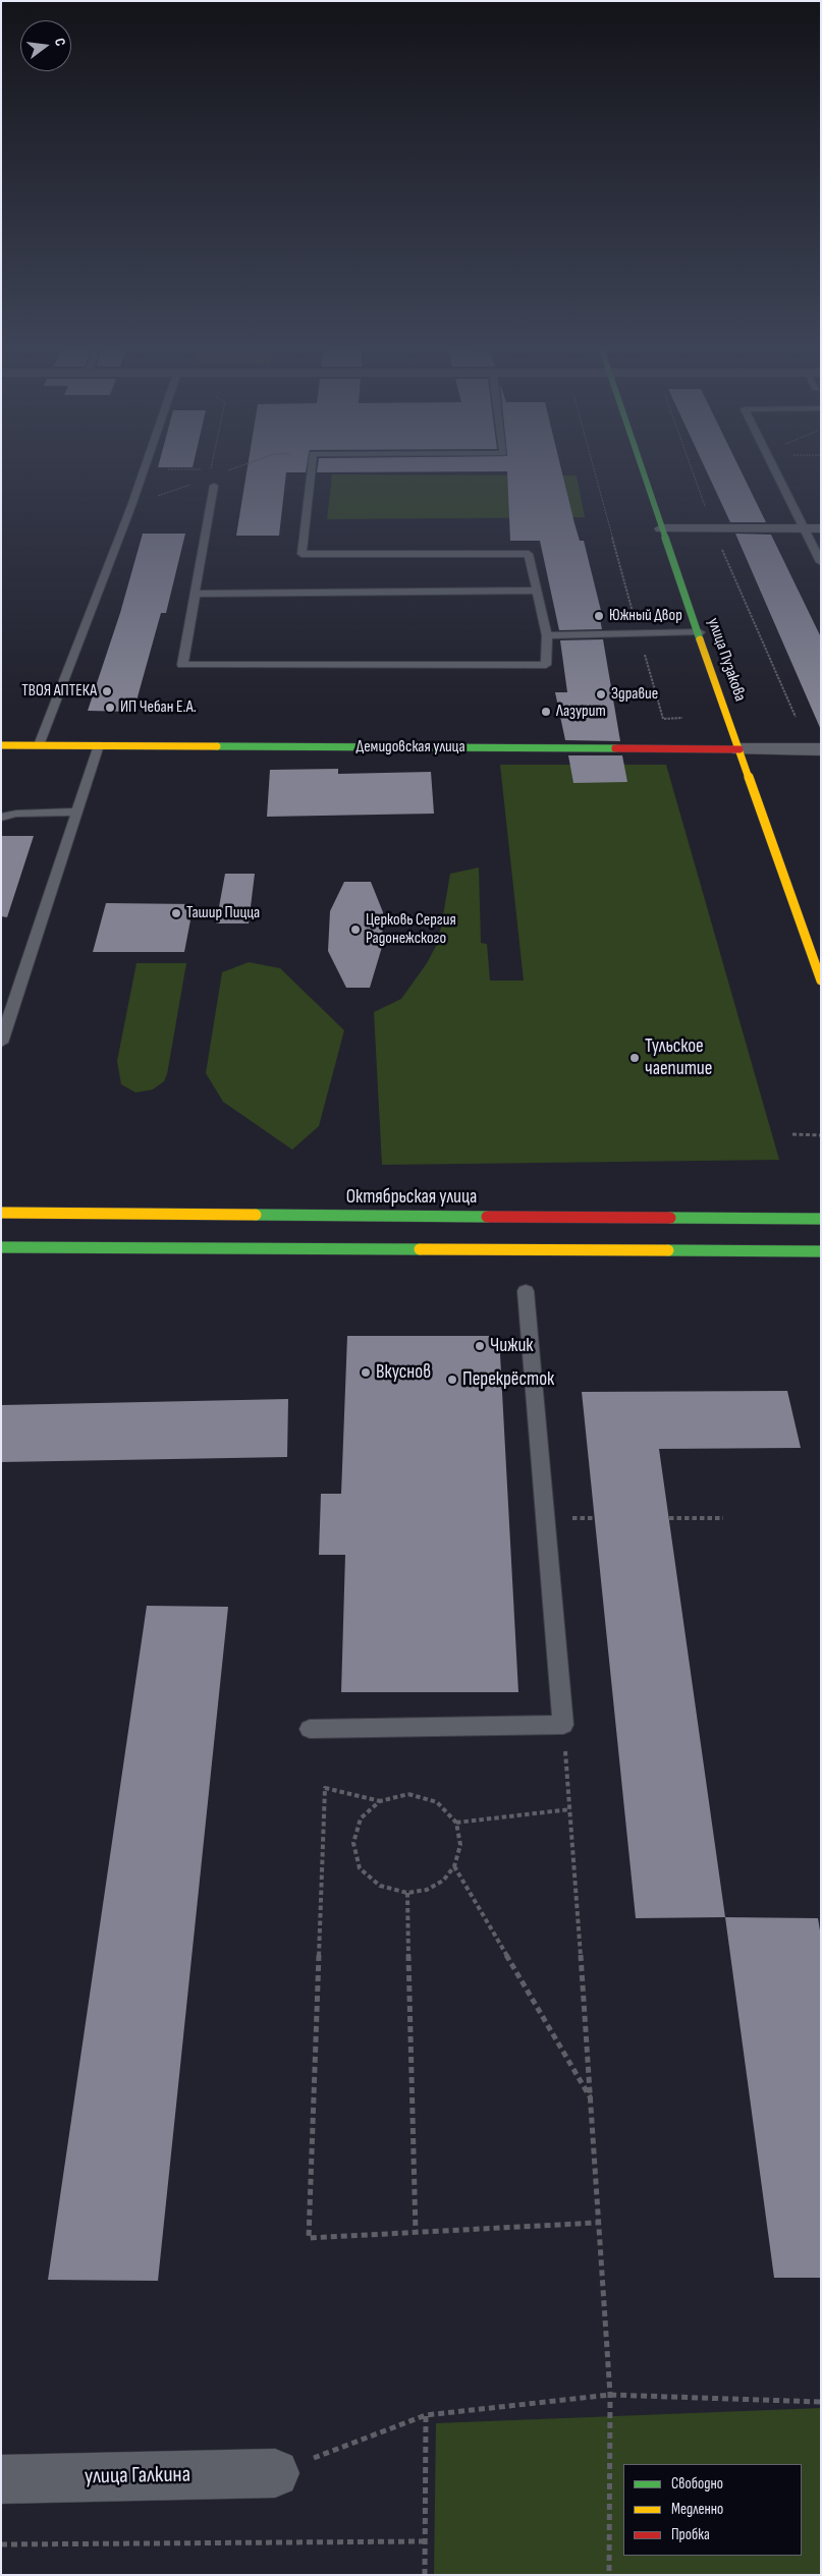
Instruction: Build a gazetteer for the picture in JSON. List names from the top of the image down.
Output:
{
  "streets": {
    "street": [
      "улица Пузакова",
      "Демидовская улица",
      "Октябрьская улица",
      "улица Галкина"
    ]
  },
  "crossings": [
    ["улица Пузакова", "Демидовская улица"]
  ],
  "places": [
    "Южный Двор",
    "ТВОЯ АПТЕКА",
    "Здравие",
    "ИП Чебан Е.А.",
    "Лазурит",
    "Ташир Пицца",
    "Церковь Сергия Радонежского",
    "Тульское чаепитие",
    "Чижик",
    "Вкуснов",
    "Перекрёсток"
  ],
  "legend": ["Свободно", "Медленно", "Пробка"],
  "north": "right"
}
